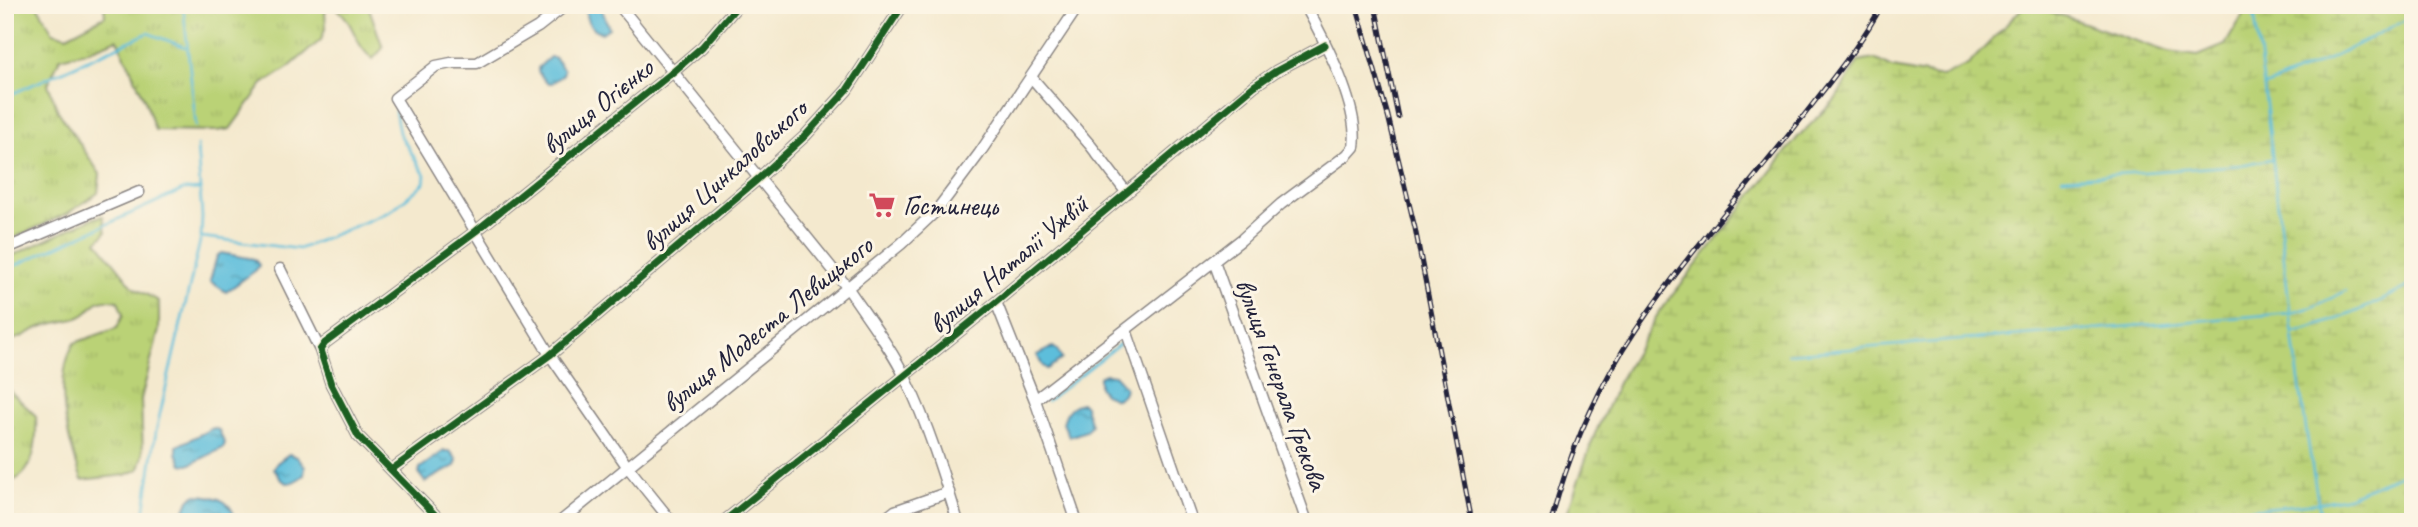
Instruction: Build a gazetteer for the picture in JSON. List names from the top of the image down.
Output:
{
  "streets": {
    "street": [
      "вулиця Огієнко",
      "вулиця Цинкаловського",
      "вулиця Наталії Ужвій",
      "вулиця Модеста Левицького",
      "вулиця Генерала Грекова"
    ]
  },
  "crossings": [
    ["вулиця Наталії Ужвій", "вулиця Генерала Грекова"]
  ],
  "places": {
    "supermarket": ["Гостинець"]
  }
}
